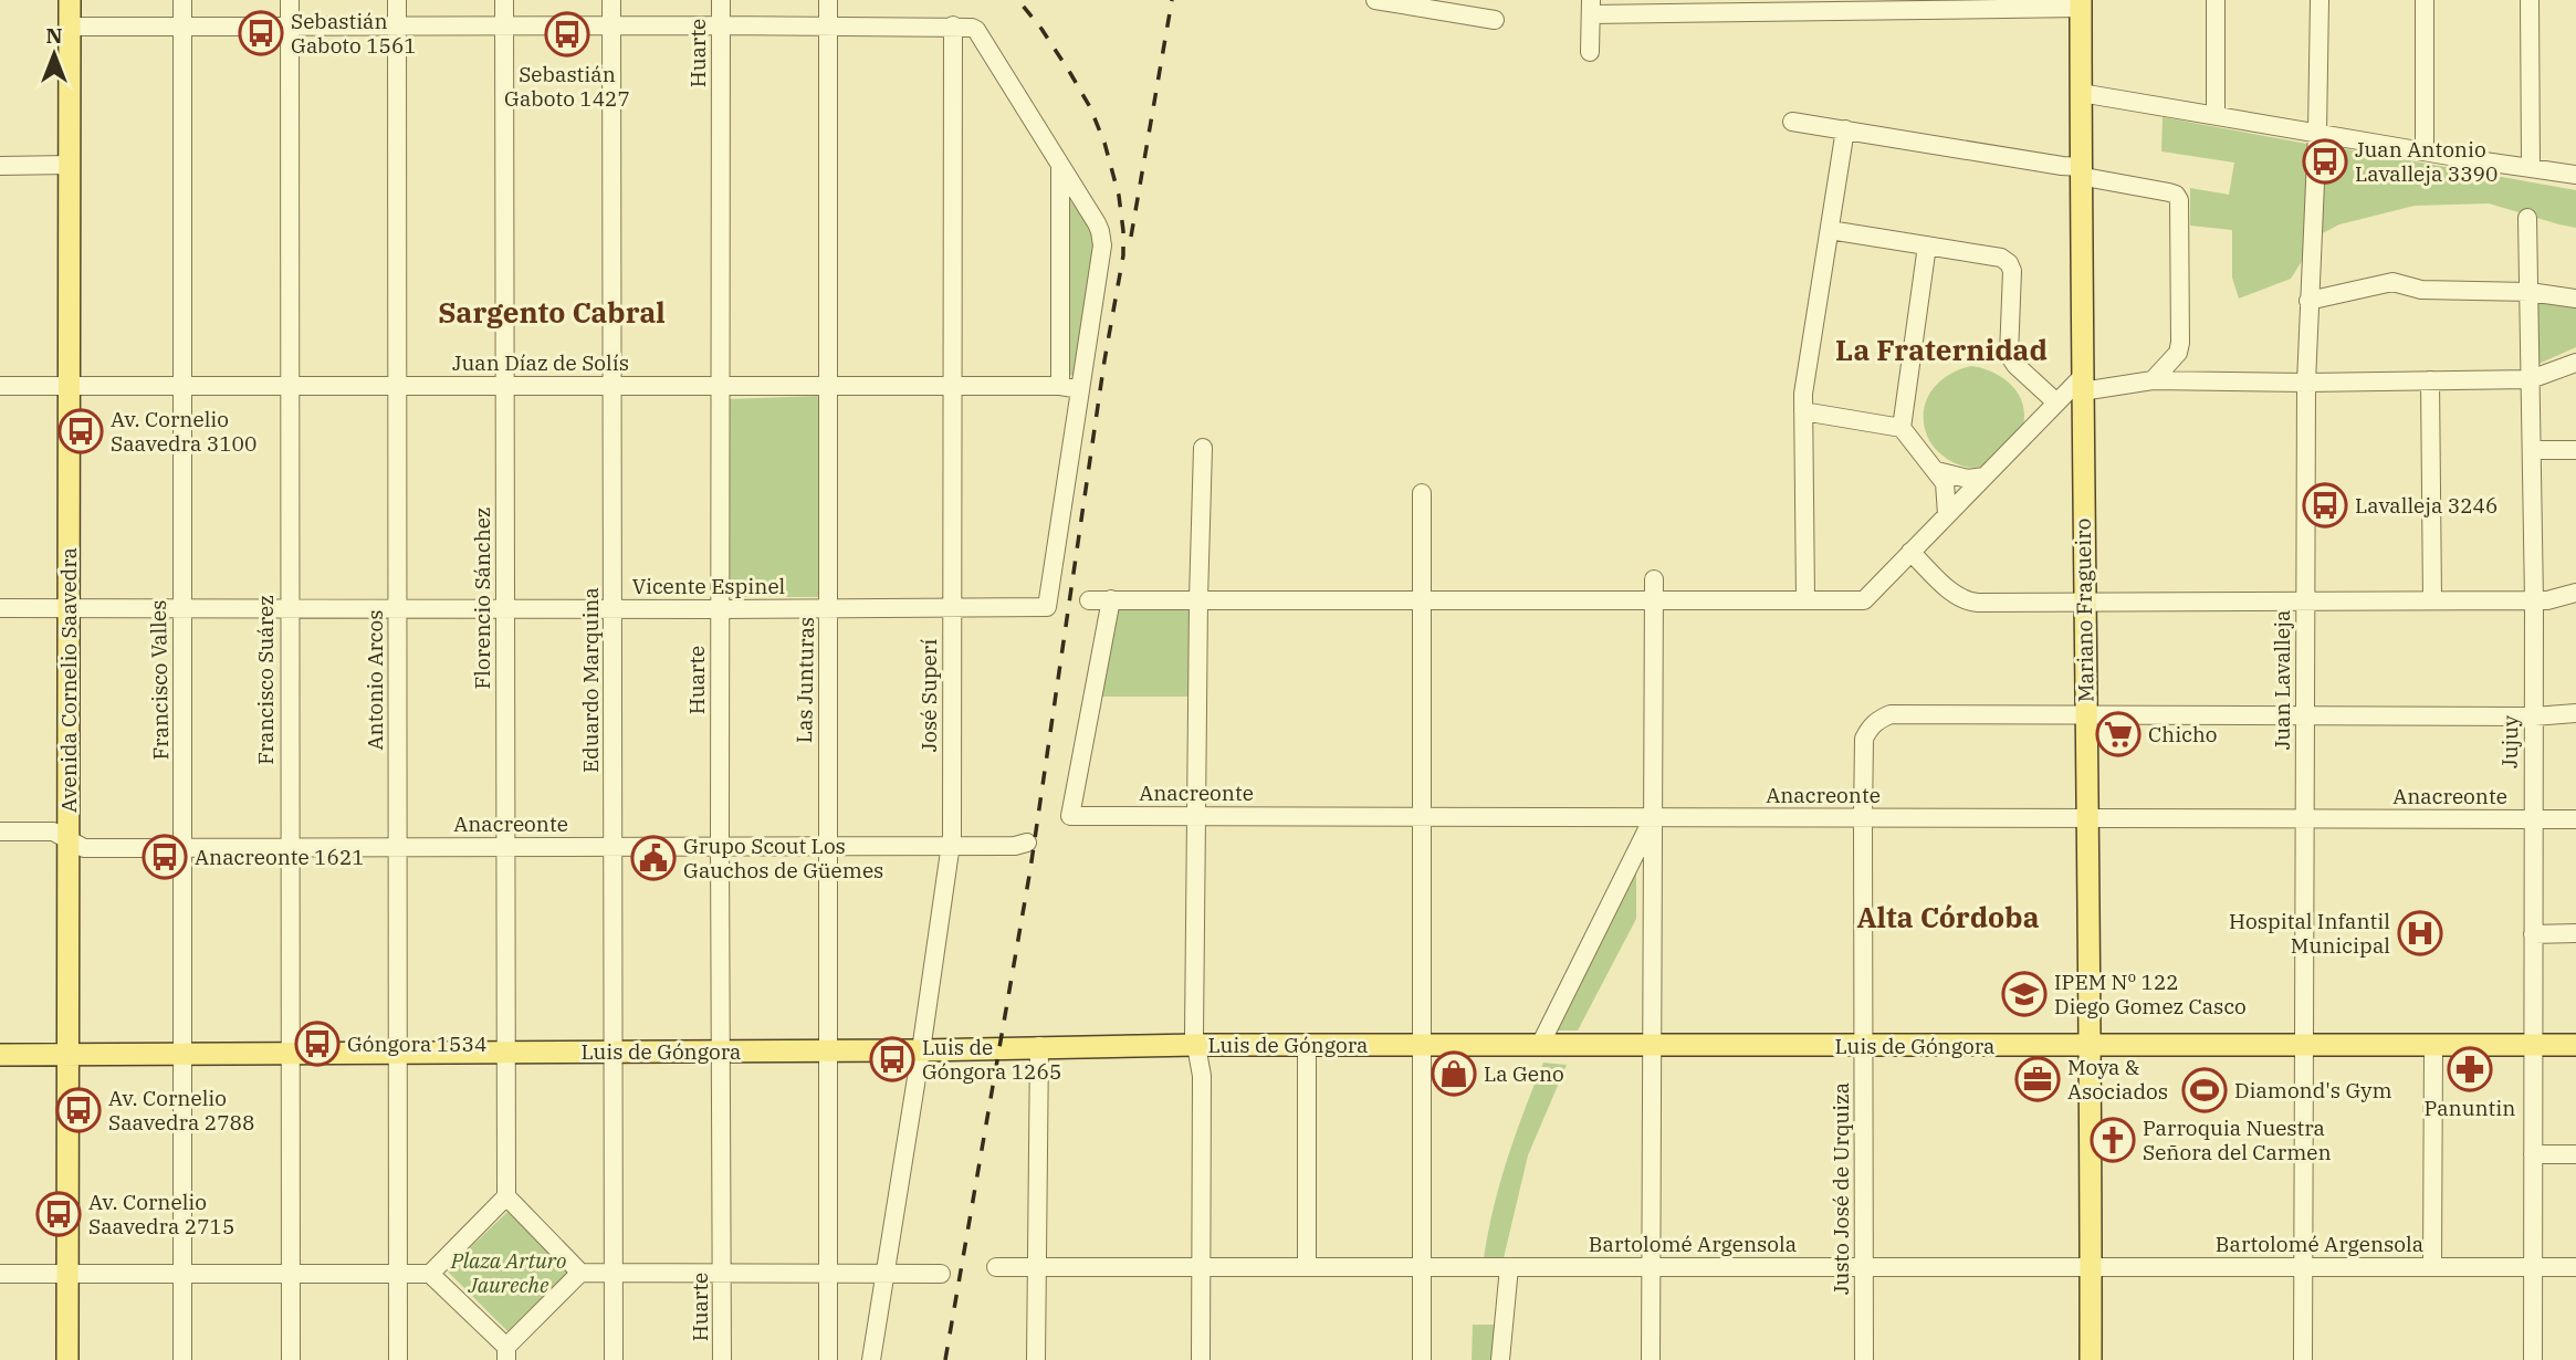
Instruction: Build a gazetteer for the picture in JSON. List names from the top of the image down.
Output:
{
  "streets": {
    "main road": ["Mariano Fragueiro", "Avenida Cornelio Saavedra", "Luis de Góngora"],
    "street": [
      "Huarte",
      "Juan Díaz de Solís",
      "Vicente Espinel",
      "Florencio Sánchez",
      "Francisco Valles",
      "Francisco Suárez",
      "Antonio Arcos",
      "Eduardo Marquina",
      "Las Junturas",
      "Juan Lavalleja",
      "José Superí",
      "Jujuy",
      "Anacreonte",
      "Justo José de Urquiza",
      "Bartolomé Argensola"
    ]
  },
  "crossings": [
    ["Huarte", "Juan Díaz de Solís"],
    ["Huarte", "Vicente Espinel"],
    ["Huarte", "Anacreonte"],
    ["Huarte", "Luis de Góngora"],
    ["Juan Díaz de Solís", "Vicente Espinel"],
    ["Juan Díaz de Solís", "Florencio Sánchez"],
    ["Juan Díaz de Solís", "Avenida Cornelio Saavedra"],
    ["Juan Díaz de Solís", "Francisco Valles"],
    ["Juan Díaz de Solís", "Francisco Suárez"],
    ["Juan Díaz de Solís", "Antonio Arcos"],
    ["Juan Díaz de Solís", "Eduardo Marquina"],
    ["Juan Díaz de Solís", "Las Junturas"],
    ["Juan Díaz de Solís", "José Superí"],
    ["Vicente Espinel", "Florencio Sánchez"],
    ["Vicente Espinel", "Avenida Cornelio Saavedra"],
    ["Vicente Espinel", "Francisco Valles"],
    ["Vicente Espinel", "Francisco Suárez"],
    ["Vicente Espinel", "Antonio Arcos"],
    ["Vicente Espinel", "Eduardo Marquina"],
    ["Vicente Espinel", "Las Junturas"],
    ["Vicente Espinel", "José Superí"],
    ["Florencio Sánchez", "Anacreonte"],
    ["Florencio Sánchez", "Luis de Góngora"],
    ["Mariano Fragueiro", "Anacreonte"],
    ["Mariano Fragueiro", "Luis de Góngora"],
    ["Mariano Fragueiro", "Justo José de Urquiza"],
    ["Mariano Fragueiro", "Bartolomé Argensola"],
    ["Avenida Cornelio Saavedra", "Anacreonte"],
    ["Avenida Cornelio Saavedra", "Luis de Góngora"],
    ["Francisco Valles", "Anacreonte"],
    ["Francisco Valles", "Luis de Góngora"],
    ["Francisco Suárez", "Anacreonte"],
    ["Francisco Suárez", "Luis de Góngora"],
    ["Antonio Arcos", "Anacreonte"],
    ["Antonio Arcos", "Luis de Góngora"],
    ["Eduardo Marquina", "Anacreonte"],
    ["Eduardo Marquina", "Luis de Góngora"],
    ["Las Junturas", "Anacreonte"],
    ["Las Junturas", "Luis de Góngora"],
    ["Juan Lavalleja", "Anacreonte"],
    ["Juan Lavalleja", "Luis de Góngora"],
    ["Juan Lavalleja", "Bartolomé Argensola"],
    ["José Superí", "Anacreonte"],
    ["José Superí", "Luis de Góngora"],
    ["Jujuy", "Anacreonte"],
    ["Jujuy", "Luis de Góngora"],
    ["Jujuy", "Bartolomé Argensola"],
    ["Anacreonte", "Justo José de Urquiza"],
    ["Luis de Góngora", "Justo José de Urquiza"],
    ["Justo José de Urquiza", "Bartolomé Argensola"]
  ],
  "districts": ["Sargento Cabral", "La Fraternidad", "Alta Córdoba"],
  "parks": ["Plaza Arturo Jaureche"],
  "places": {
    "bus stop": [
      "Sebastián Gaboto 1561",
      "Sebastián Gaboto 1427",
      "Juan Antonio Lavalleja 3390",
      "Av. Cornelio Saavedra 3100",
      "Lavalleja 3246",
      "Anacreonte 1621",
      "Góngora 1534",
      "Luis de Góngora 1265",
      "Av. Cornelio Saavedra 2788",
      "Av. Cornelio Saavedra 2715"
    ],
    "supermarket": ["Chicho"],
    "public building": ["Grupo Scout Los Gauchos de Güemes"],
    "hospital": ["Hospital Infantil Municipal"],
    "school or university": ["IPEM Nº 122 Diego Gomez Casco"],
    "pharmacy": ["Panuntin"],
    "shop": ["La Geno"],
    "office": ["Moya & Asociados"],
    "sports": ["Diamond's Gym"],
    "church": ["Parroquia Nuestra Señora del Carmen"]
  },
  "north": "top"
}
